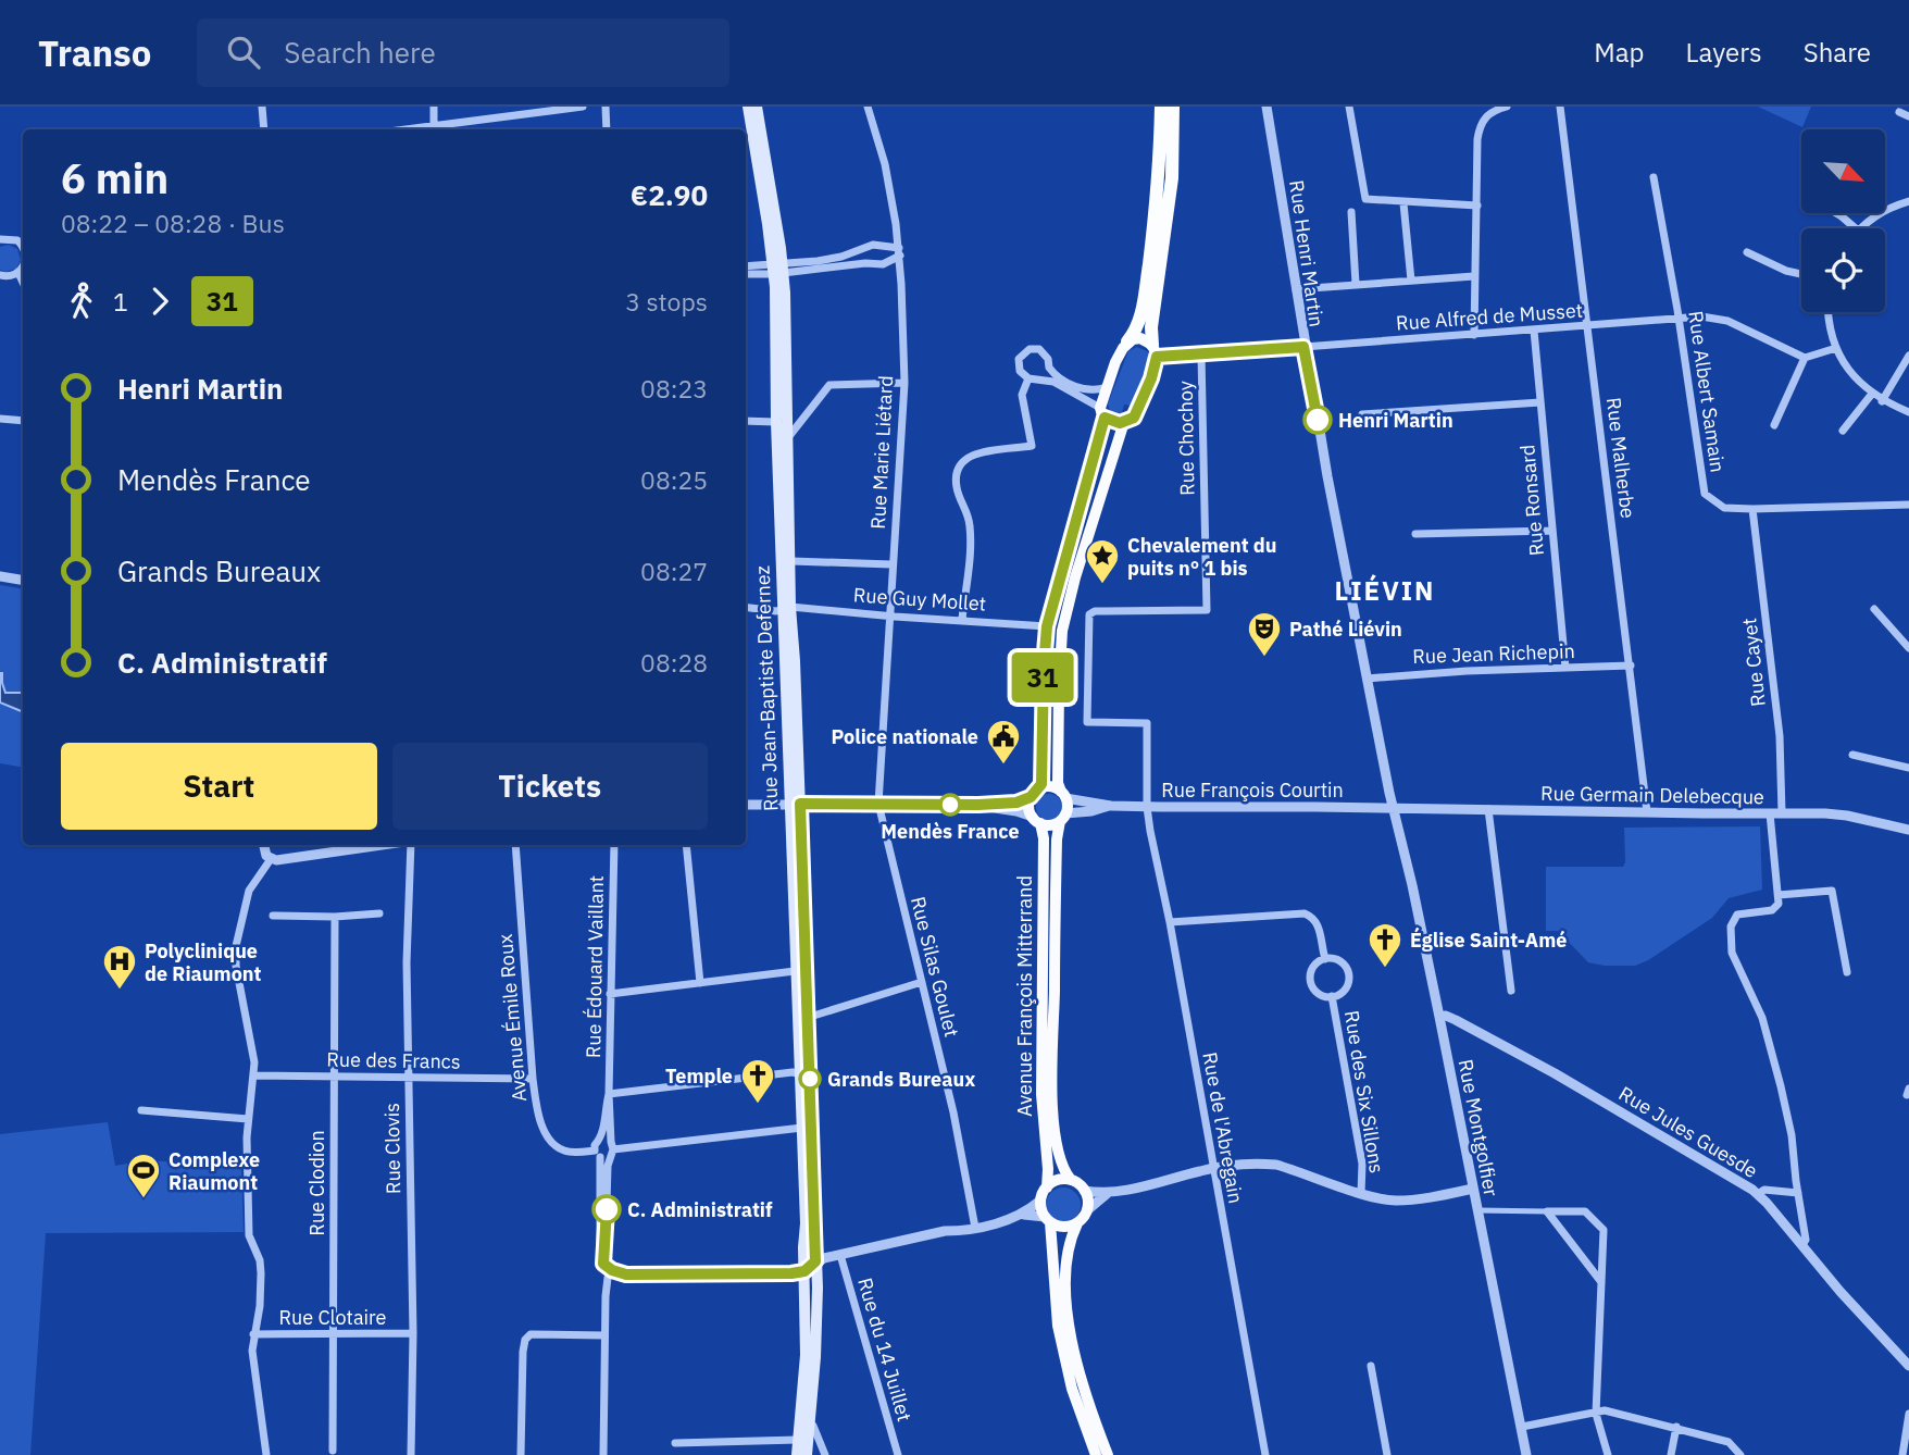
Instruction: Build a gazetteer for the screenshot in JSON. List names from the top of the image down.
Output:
{
  "streets": {
    "main road": ["Rue Jean-Baptiste Defernez", "Avenue François Mitterrand"],
    "street": [
      "Rue Henri Martin",
      "Rue Alfred de Musset",
      "Rue Albert Samain",
      "Rue Chochoy",
      "Rue Marie Liétard",
      "Rue Malherbe",
      "Rue Ronsard",
      "Rue Guy Mollet",
      "Rue Jean Richepin",
      "Rue Cayet",
      "Rue François Courtin",
      "Rue Germain Delebecque",
      "Rue Édouard Vaillant",
      "Rue Silas Goulet",
      "Avenue Émile Roux",
      "Rue des Francs",
      "Rue des Six Sillons",
      "Rue de l'Abregain",
      "Rue Montgolfier",
      "Rue Jules Guesde",
      "Rue Clovis",
      "Rue Clodion",
      "Rue Clotaire",
      "Rue du 14 Juillet"
    ]
  },
  "crossings": [
    ["Rue Henri Martin", "Rue Alfred de Musset"],
    ["Rue Henri Martin", "Rue Jean Richepin"],
    ["Rue Henri Martin", "Rue François Courtin"],
    ["Rue Henri Martin", "Rue Germain Delebecque"],
    ["Rue Henri Martin", "Rue Montgolfier"],
    ["Rue Alfred de Musset", "Rue Albert Samain"],
    ["Rue Alfred de Musset", "Rue Malherbe"],
    ["Rue Alfred de Musset", "Rue Ronsard"],
    ["Rue Albert Samain", "Rue Cayet"],
    ["Rue Chochoy", "Rue François Courtin"],
    ["Rue Chochoy", "Rue de l'Abregain"],
    ["Rue Marie Liétard", "Rue Guy Mollet"],
    ["Rue Marie Liétard", "Rue Silas Goulet"],
    ["Rue Malherbe", "Rue Jean Richepin"],
    ["Rue Malherbe", "Rue Germain Delebecque"],
    ["Rue Ronsard", "Rue Jean Richepin"],
    ["Rue Guy Mollet", "Rue Jean-Baptiste Defernez"],
    ["Rue Cayet", "Rue Germain Delebecque"],
    ["Rue François Courtin", "Rue Germain Delebecque"],
    ["Rue François Courtin", "Rue de l'Abregain"],
    ["Rue François Courtin", "Rue Montgolfier"],
    ["Rue Germain Delebecque", "Rue Montgolfier"],
    ["Avenue Émile Roux", "Rue des Francs"],
    ["Rue des Francs", "Rue Clovis"],
    ["Rue des Francs", "Rue Clodion"],
    ["Rue Montgolfier", "Rue Jules Guesde"],
    ["Rue Clovis", "Rue Clotaire"],
    ["Rue Clodion", "Rue Clotaire"]
  ],
  "districts": ["LIÉVIN"],
  "places": {
    "other": [
      "Henri Martin",
      "Mendès France",
      "Grands Bureaux",
      "C. Administratif"
    ],
    "place": ["Chevalement du puits n° 1 bis"],
    "theatre": ["Pathé Liévin"],
    "public building": ["Police nationale"],
    "church": ["Église Saint-Amé", "Temple"],
    "hospital": ["Polyclinique de Riaumont"],
    "sports": ["Complexe Riaumont"]
  },
  "lines": ["bus line 31"],
  "north": "bottom right",
  "page": {
    "header": "Transo",
    "search": "Search here",
    "nav": ["Map", "Layers", "Share"],
    "on_map": "31",
    "heading": ["6 min", "08:22 – 08:28 · Bus", "€2.90"],
    "legs": ["1", "31", "3 stops"],
    "list": [
      {
        "name": "Henri Martin",
        "value": "08:23"
      },
      {
        "name": "Mendès France",
        "value": "08:25"
      },
      {
        "name": "Grands Bureaux",
        "value": "08:27"
      },
      {
        "name": "C. Administratif",
        "value": "08:28"
      }
    ],
    "buttons": ["Start", "Tickets"]
  }
}
